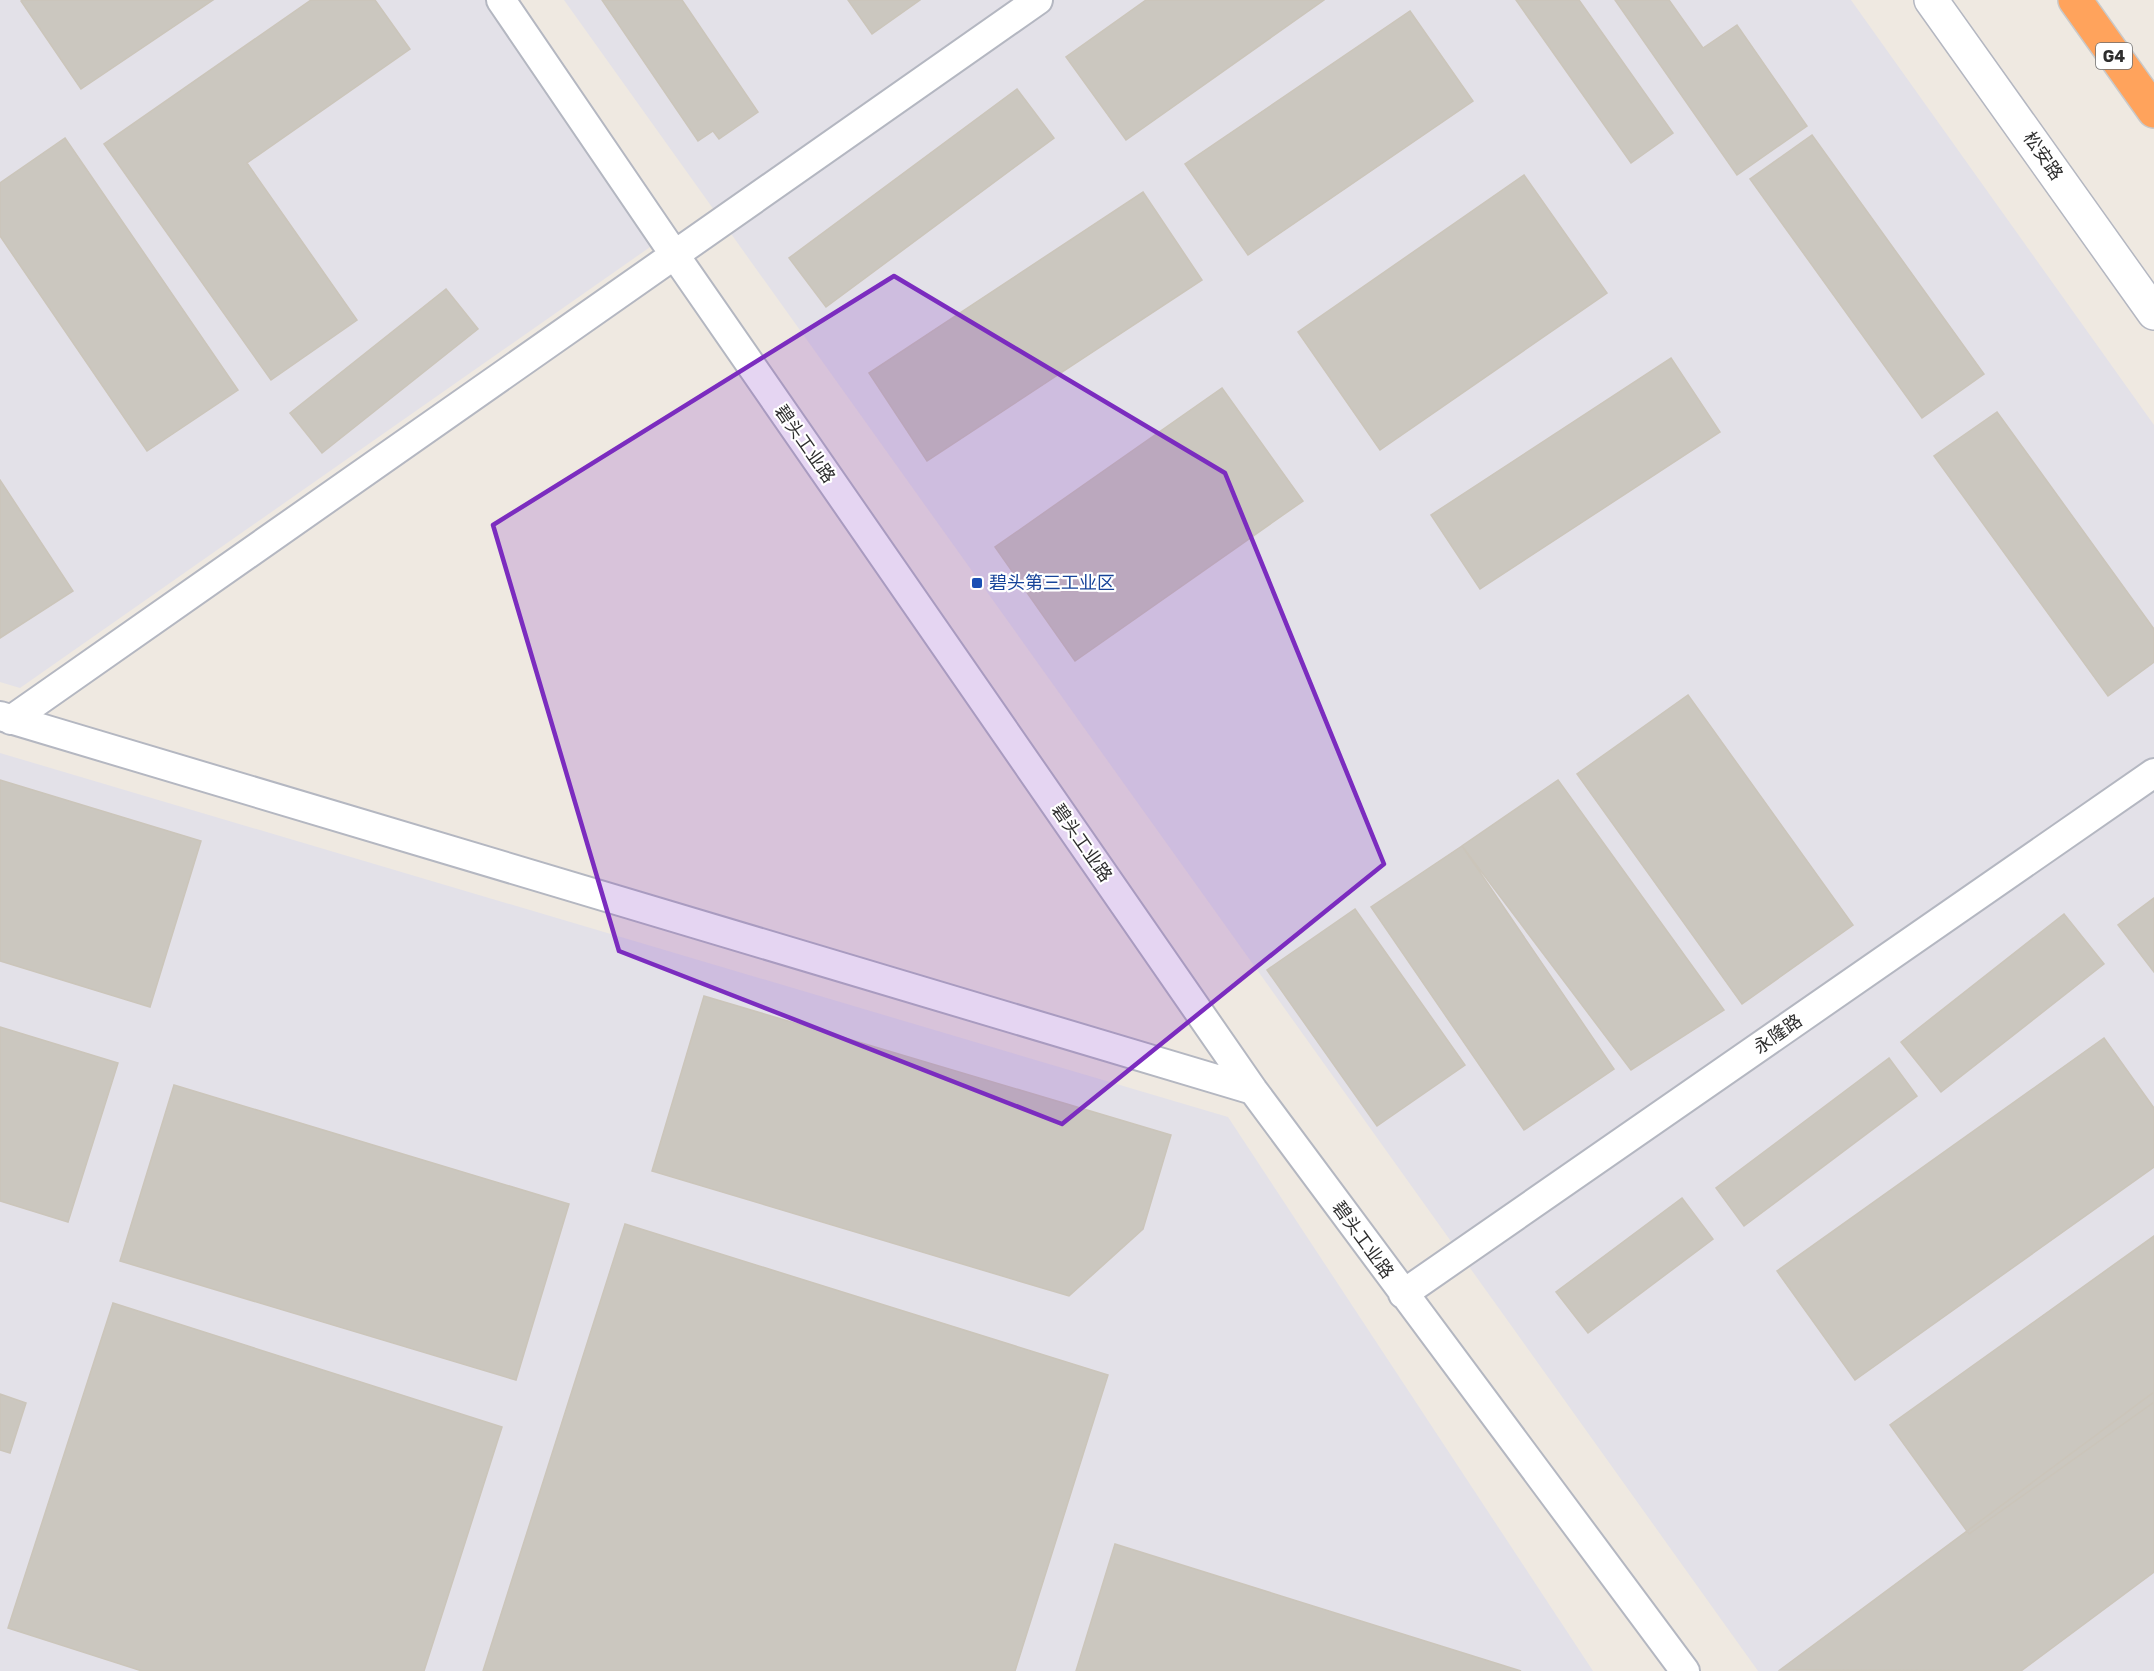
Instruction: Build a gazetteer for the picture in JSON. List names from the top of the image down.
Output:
{
  "streets": {
    "highway": ["G4"],
    "main road": ["松安路"],
    "street": ["碧头工业路", "永隆路"]
  },
  "crossings": [
    ["碧头工业路", "永隆路"]
  ],
  "places": {
    "transit": ["碧头第三工业区"]
  }
}
